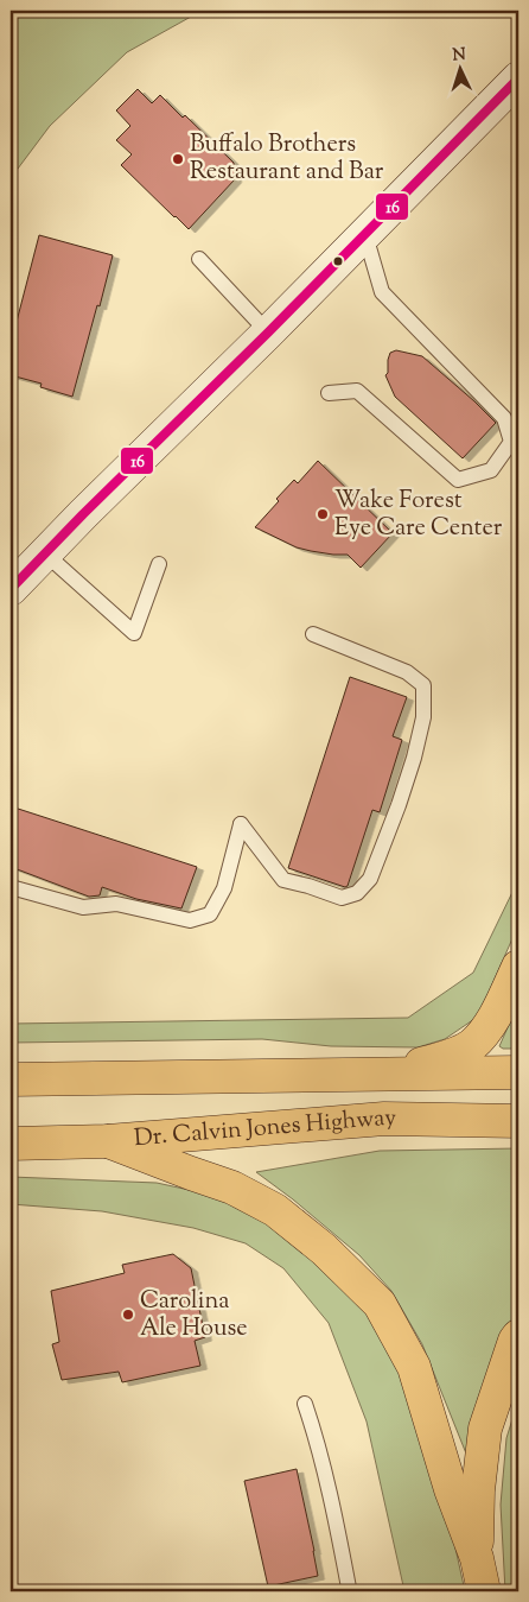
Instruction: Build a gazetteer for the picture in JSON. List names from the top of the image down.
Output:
{
  "streets": {
    "highway": ["Dr. Calvin Jones Highway"]
  },
  "places": ["Buffalo Brothers Restaurant and Bar", "Wake Forest Eye Care Center", "Carolina Ale House"],
  "lines": ["transit line 16"],
  "north": "top"
}
